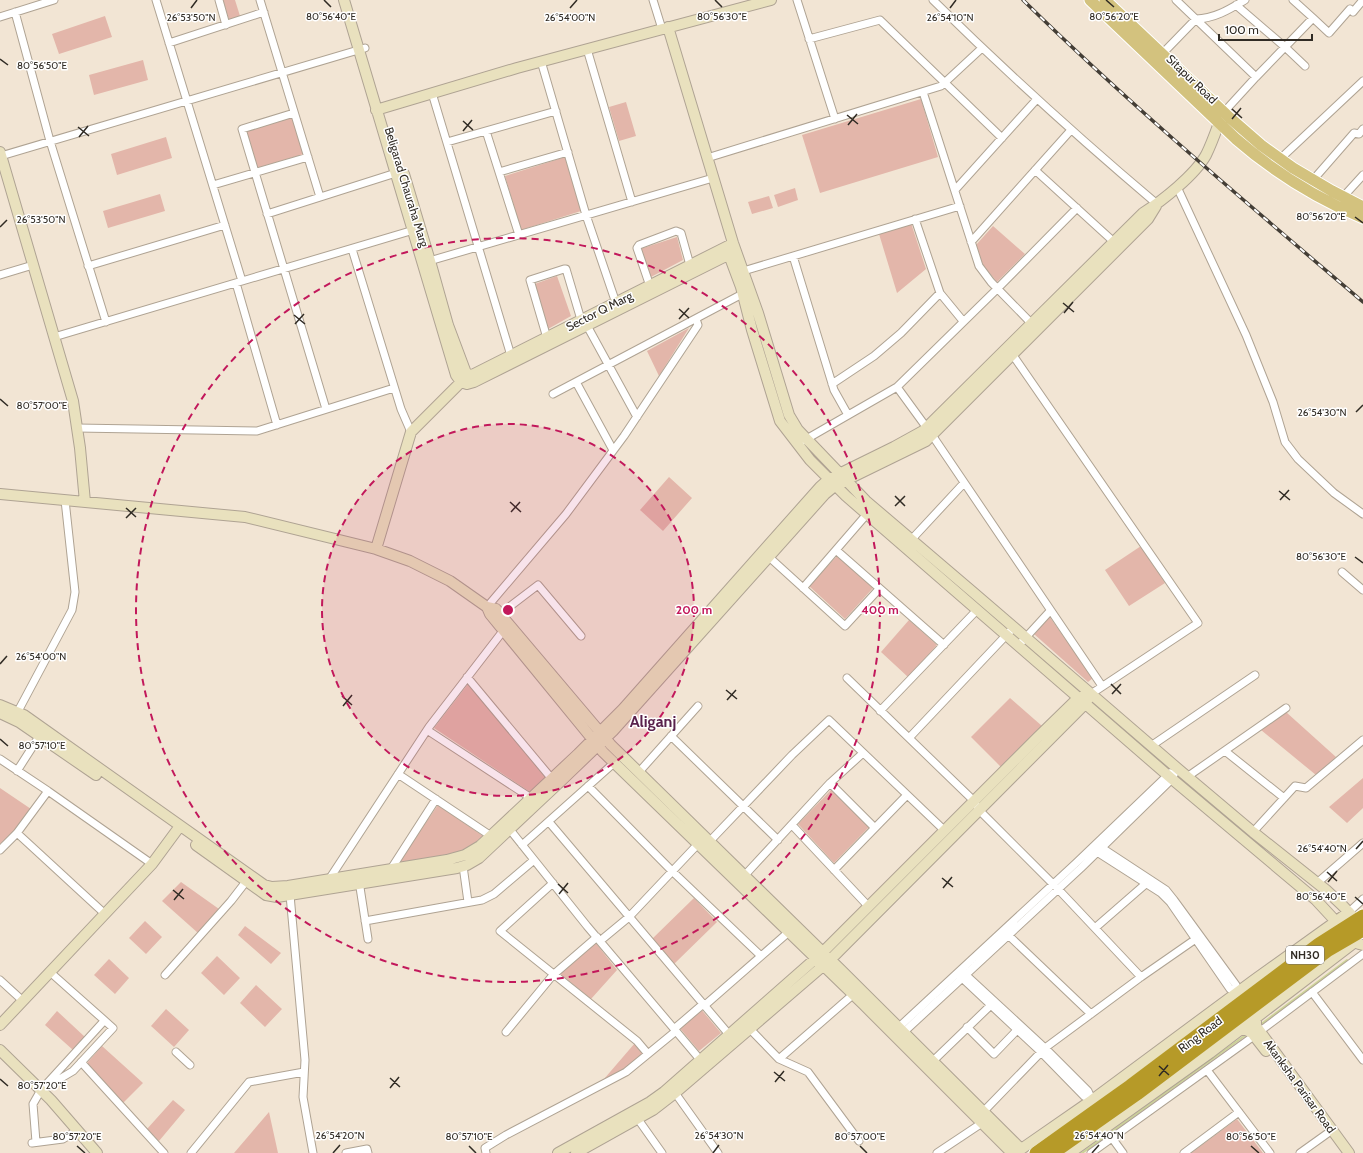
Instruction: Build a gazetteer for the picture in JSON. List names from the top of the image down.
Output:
{
  "streets": {
    "highway": ["NH30", "Ring Road"],
    "main road": ["Sitapur Road"],
    "street": ["Beligarad Chauraha Marg", "Sector Q Marg", "Akanksha Parisar Road"]
  },
  "crossings": [
    ["Beligarad Chauraha Marg", "Sector Q Marg"]
  ],
  "districts": ["Aliganj"],
  "scale_bar": "100 m",
  "coordinates": [
    "80°56'40\"E",
    "80°56'30\"E",
    "80°56'20\"E",
    "26°53'50\"N",
    "26°54'00\"N",
    "26°54'10\"N",
    "80°56'50\"E",
    "80°57'00\"E",
    "26°54'30\"N",
    "80°57'10\"E",
    "26°54'40\"N",
    "80°57'20\"E",
    "26°54'20\"N"
  ],
  "rings": ["200 m", "400 m"]
}
